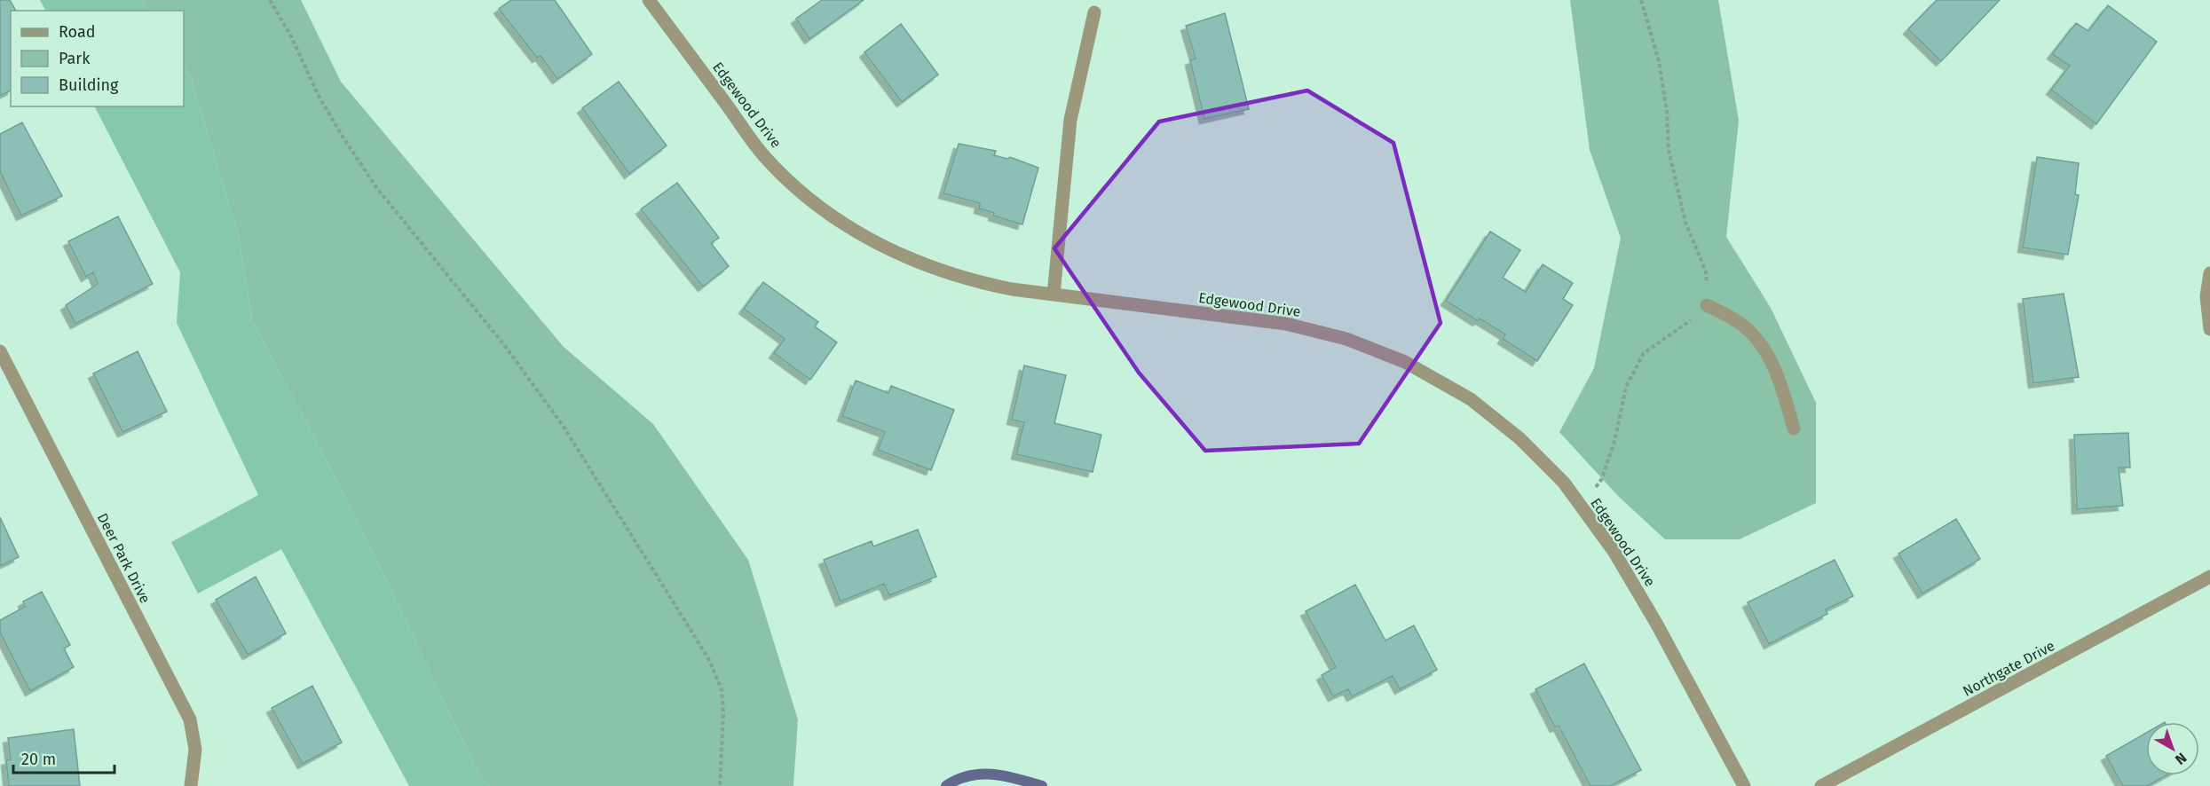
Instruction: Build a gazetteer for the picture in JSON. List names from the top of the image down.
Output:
{
  "streets": {
    "street": ["Edgewood Drive", "Deer Park Drive", "Northgate Drive"]
  },
  "legend": ["Road", "Park", "Building"],
  "scale_bar": "20 m",
  "north": "bottom right"
}
